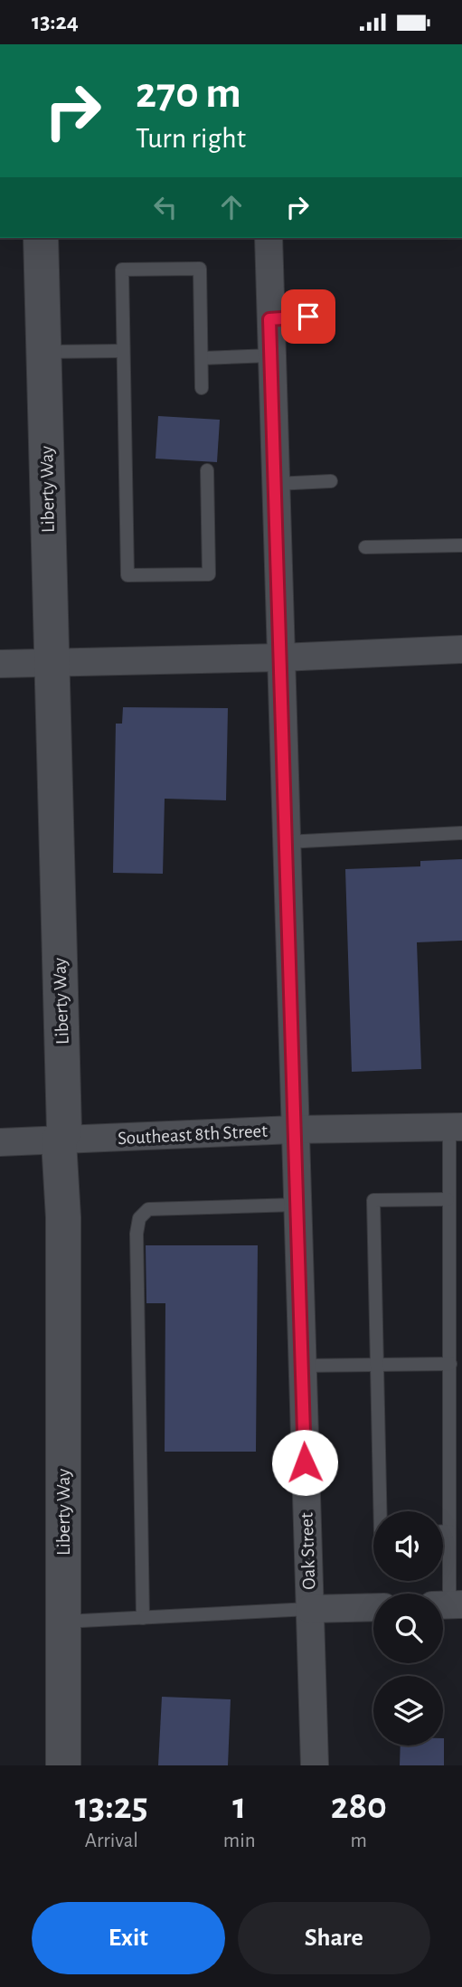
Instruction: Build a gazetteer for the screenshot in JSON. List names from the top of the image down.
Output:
{
  "streets": {
    "street": ["Liberty Way", "Southeast 8th Street", "Oak Street"]
  },
  "crossings": [
    ["Liberty Way", "Southeast 8th Street"],
    ["Southeast 8th Street", "Oak Street"]
  ],
  "page": {
    "status": "13:24",
    "turn": ["270 m", "Turn right"],
    "eta": [
      "13:25",
      "Arrival",
      "1",
      "min",
      "280",
      "m"
    ],
    "buttons": ["Exit", "Share"]
  }
}
